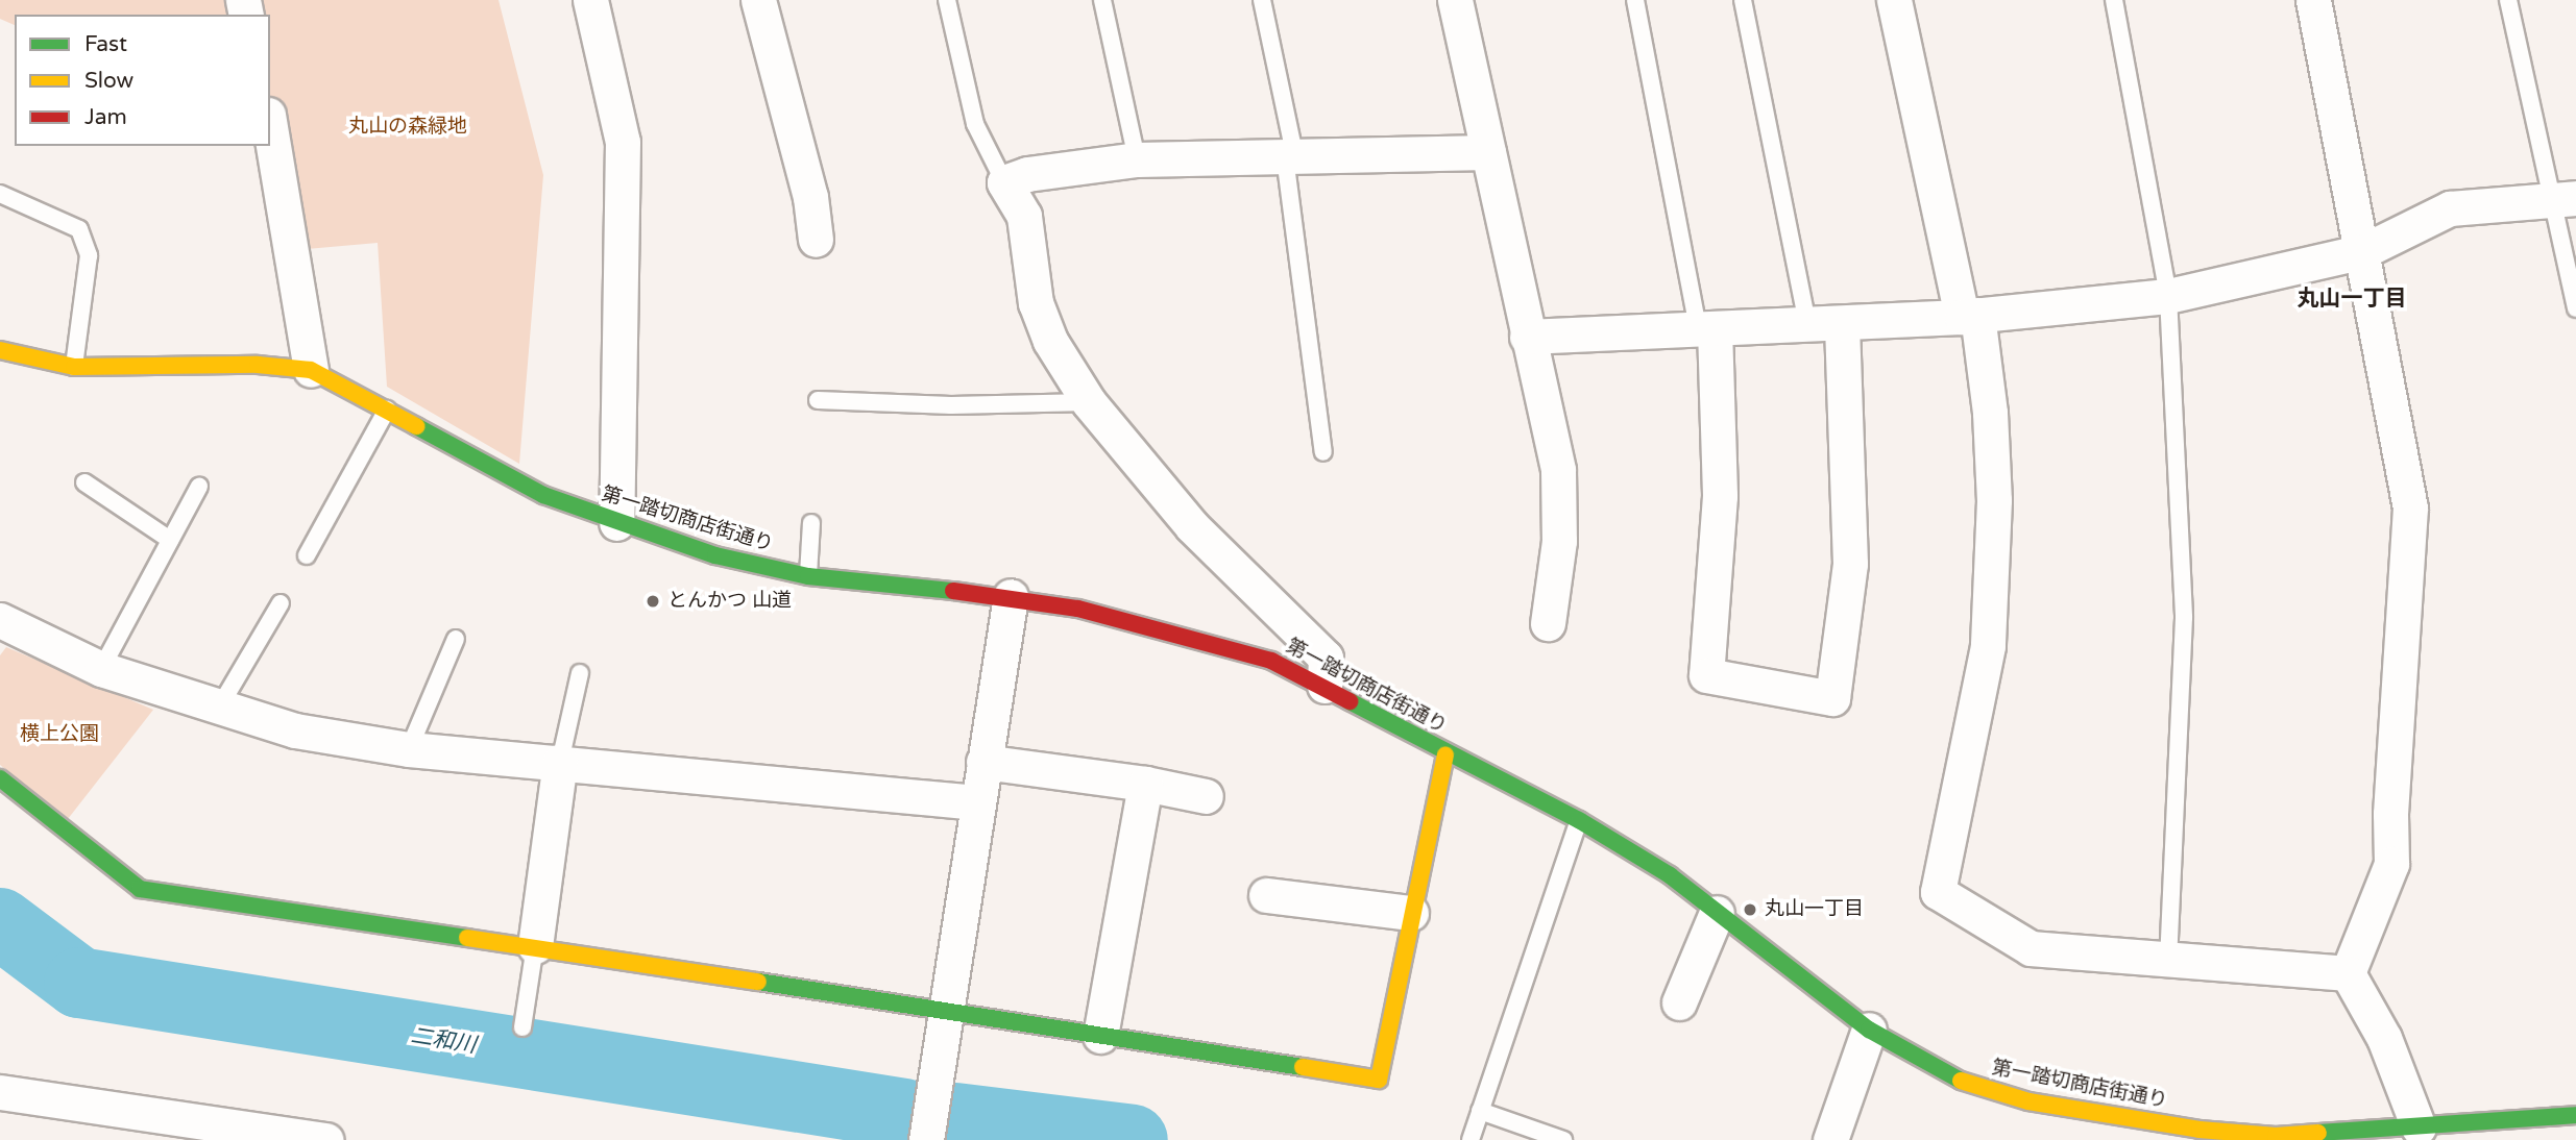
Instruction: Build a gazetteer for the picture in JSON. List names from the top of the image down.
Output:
{
  "streets": {
    "street": ["第一踏切商店街通り"]
  },
  "districts": ["丸山一丁目"],
  "water": ["二和川"],
  "parks": ["丸山の森緑地", "横上公園"],
  "places": ["とんかつ 山道", "丸山一丁目"],
  "legend": ["Fast", "Slow", "Jam"]
}
